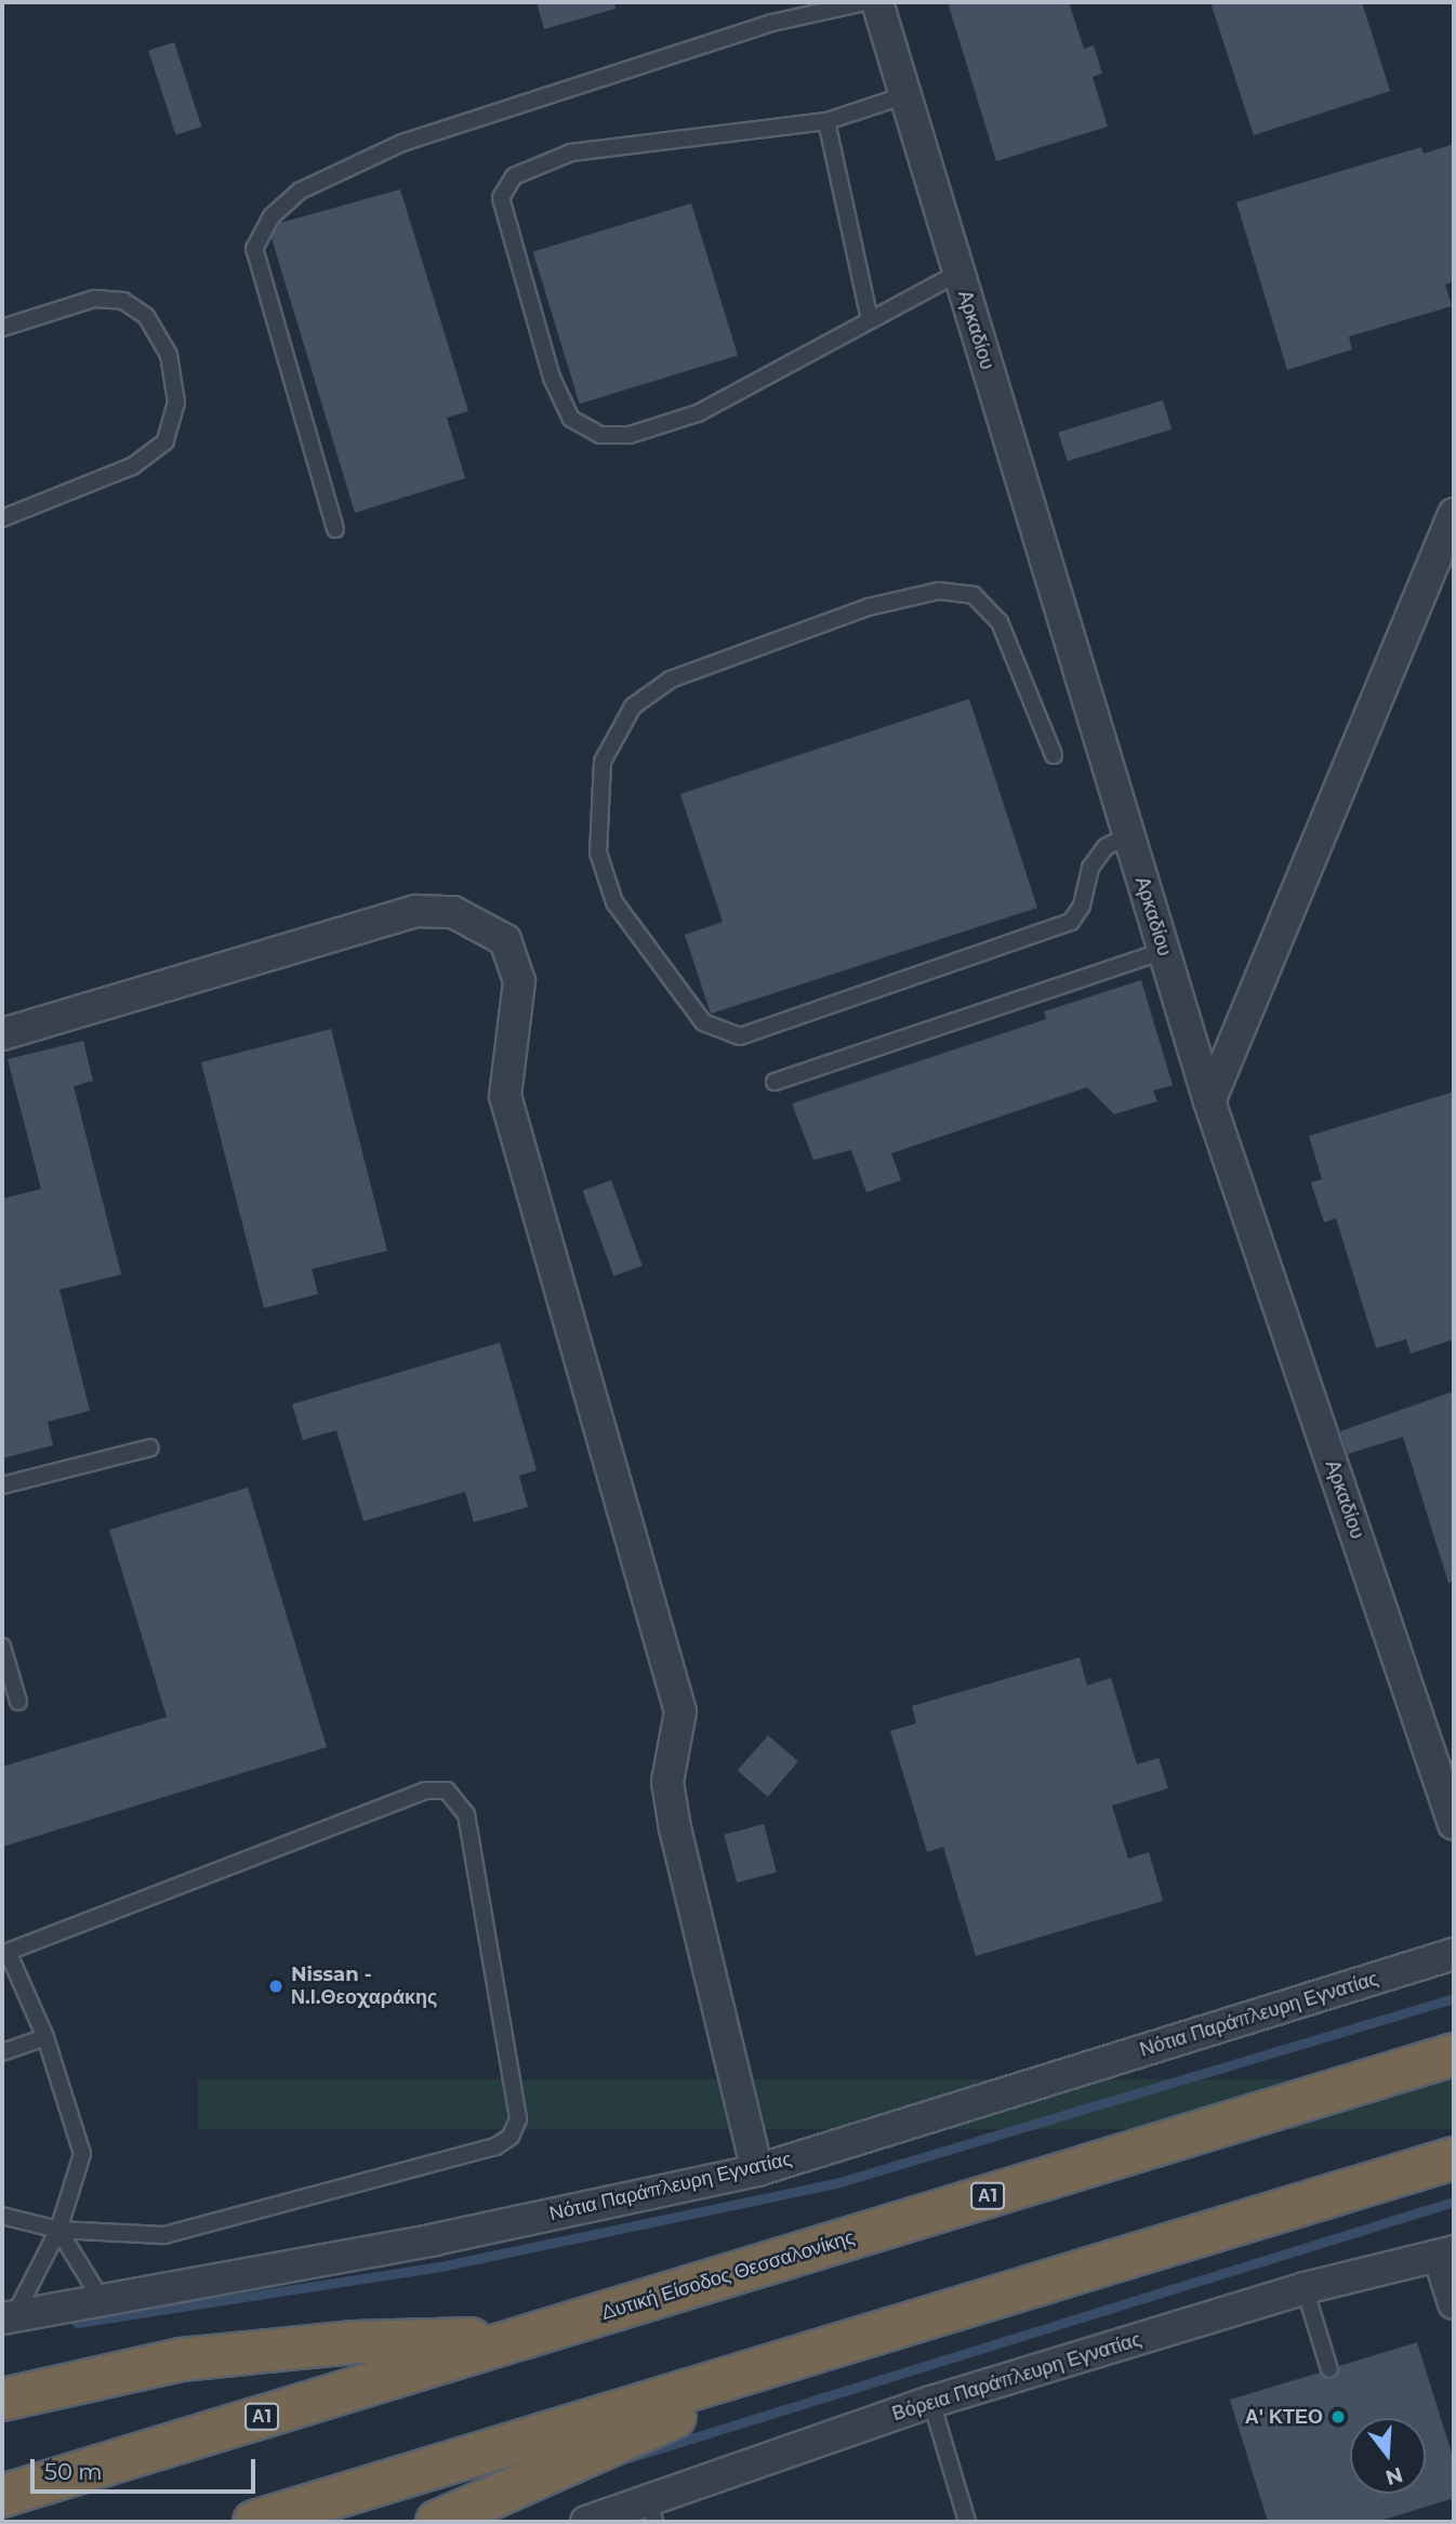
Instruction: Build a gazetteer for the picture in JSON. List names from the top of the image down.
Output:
{
  "streets": {
    "highway": ["Α1", "Δυτική Είσοδος Θεσσαλονίκης"],
    "street": ["Αρκαδίου", "Νότια Παράπλευρη Εγνατίας", "Βόρεια Παράπλευρη Εγνατίας"]
  },
  "places": ["Nissan - Ν.Ι.Θεοχαράκης", "Α' ΚΤΕΟ"],
  "scale_bar": "50 m",
  "north": "bottom"
}
